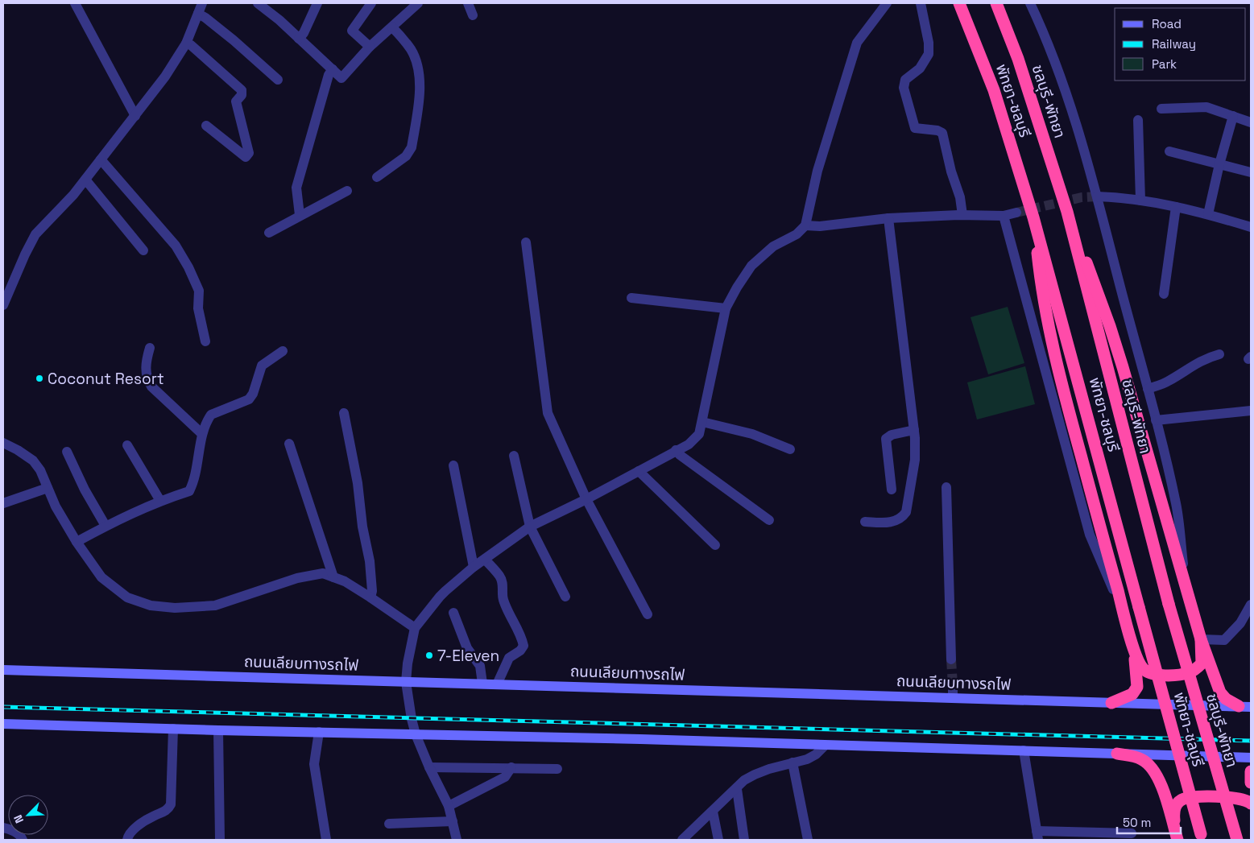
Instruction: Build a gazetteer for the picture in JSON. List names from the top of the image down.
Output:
{
  "streets": {
    "highway": ["พัทยา-ชลบุรี", "ชลบุรี-พัทยา"],
    "street": ["ถนนเลียบทางรถไฟ"]
  },
  "places": ["Coconut Resort", "7-Eleven"],
  "legend": ["Road", "Railway", "Park"],
  "scale_bar": "50 m",
  "north": "bottom left"
}
